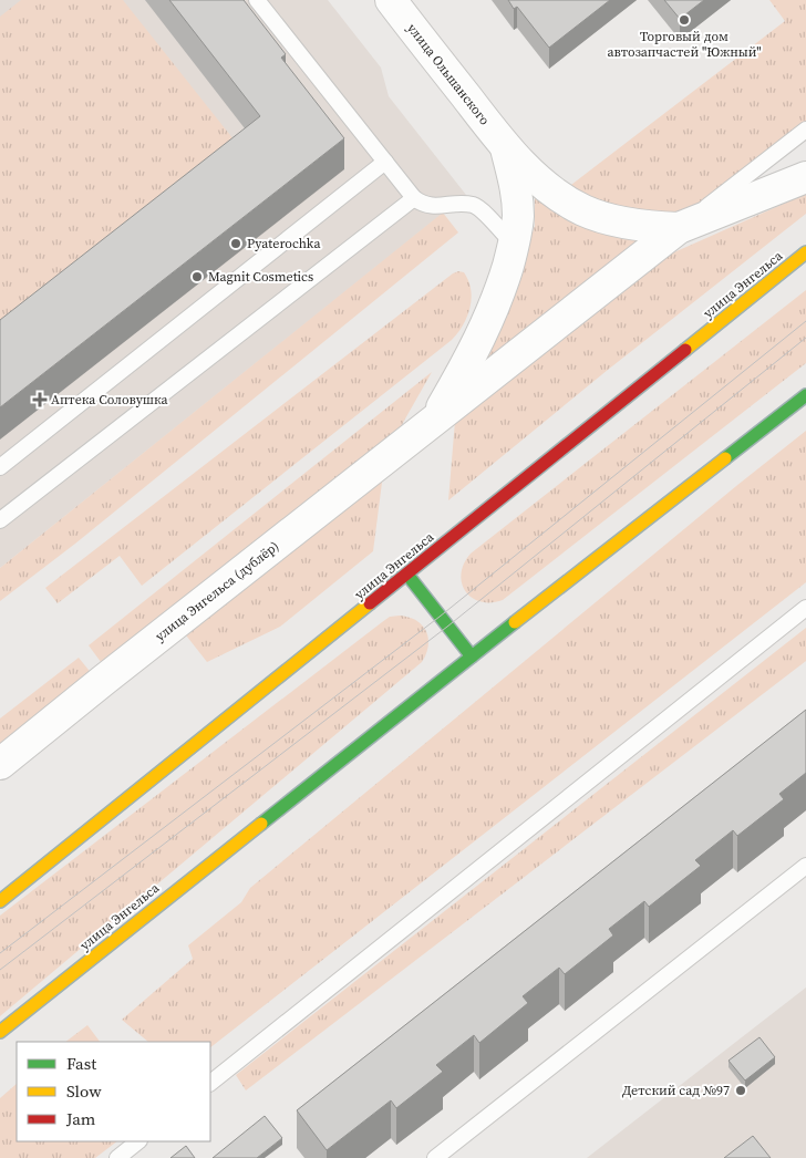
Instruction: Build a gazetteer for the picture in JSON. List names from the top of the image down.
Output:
{
  "streets": {
    "main road": ["улица Энгельса"],
    "street": ["улица Ольшанского", "улица Энгельса (дублёр)"]
  },
  "crossings": [
    ["улица Ольшанского", "улица Энгельса (дублёр)"]
  ],
  "places": {
    "other": [
      "Торговый дом автозапчастей \"Южный\"",
      "Pyaterochka",
      "Magnit Cosmetics",
      "Детский сад №97"
    ],
    "health": ["Аптека Соловушка"]
  },
  "legend": ["Fast", "Slow", "Jam"]
}
